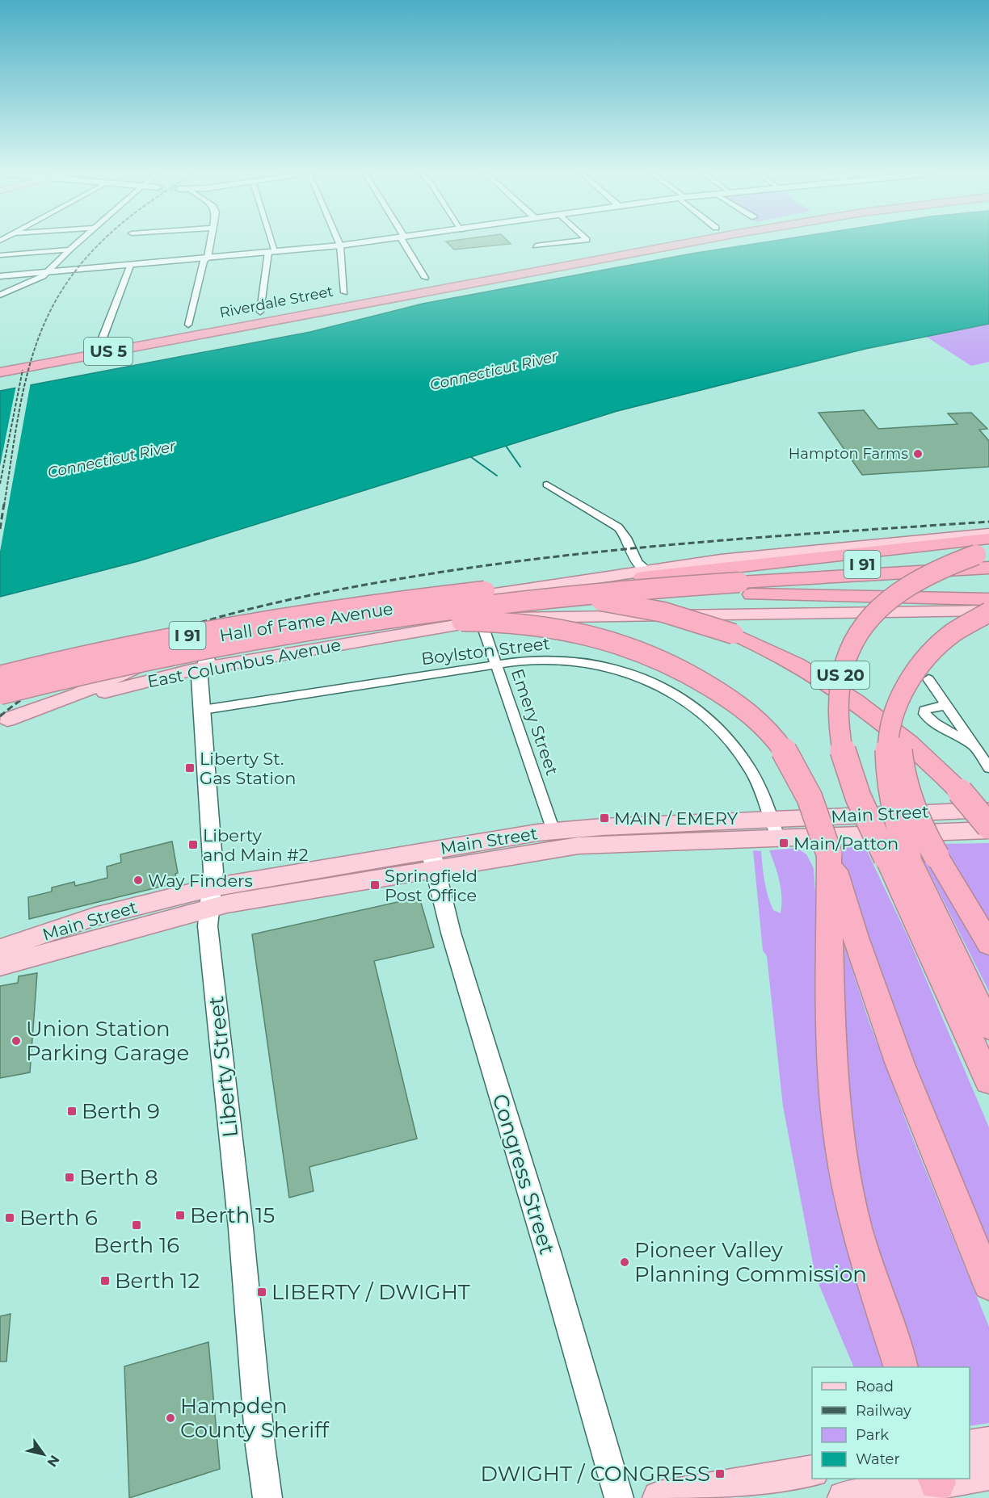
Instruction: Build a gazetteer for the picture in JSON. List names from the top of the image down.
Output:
{
  "streets": {
    "highway": [
      "Riverdale Street",
      "US 5",
      "I 91",
      "US 20"
    ],
    "main road": ["Hall of Fame Avenue", "East Columbus Avenue", "Main Street"],
    "street": [
      "Boylston Street",
      "Emery Street",
      "Liberty Street",
      "Congress Street"
    ]
  },
  "crossings": [
    ["I 91", "Hall of Fame Avenue"],
    ["I 91", "US 20"],
    ["Hall of Fame Avenue", "East Columbus Avenue"],
    ["Hall of Fame Avenue", "Emery Street"],
    ["Hall of Fame Avenue", "Liberty Street"],
    ["Boylston Street", "Emery Street"],
    ["Boylston Street", "Main Street"],
    ["Boylston Street", "Liberty Street"],
    ["East Columbus Avenue", "US 20"],
    ["East Columbus Avenue", "Emery Street"],
    ["East Columbus Avenue", "Liberty Street"],
    ["Emery Street", "Main Street"],
    ["Main Street", "Liberty Street"],
    ["Main Street", "Congress Street"]
  ],
  "water": ["Connecticut River"],
  "places": {
    "other": [
      "Hampton Farms",
      "Way Finders",
      "Union Station Parking Garage",
      "Pioneer Valley Planning Commission",
      "Hampden County Sheriff"
    ],
    "transit": [
      "Liberty St. Gas Station",
      "MAIN / EMERY",
      "Main/Patton",
      "Liberty and Main #2",
      "Springfield Post Office",
      "Berth 9",
      "Berth 8",
      "Berth 15",
      "Berth 6",
      "Berth 16",
      "Berth 12",
      "LIBERTY / DWIGHT",
      "DWIGHT / CONGRESS"
    ]
  },
  "legend": [
    "Road",
    "Railway",
    "Park",
    "Water"
  ],
  "north": "bottom right"
}
